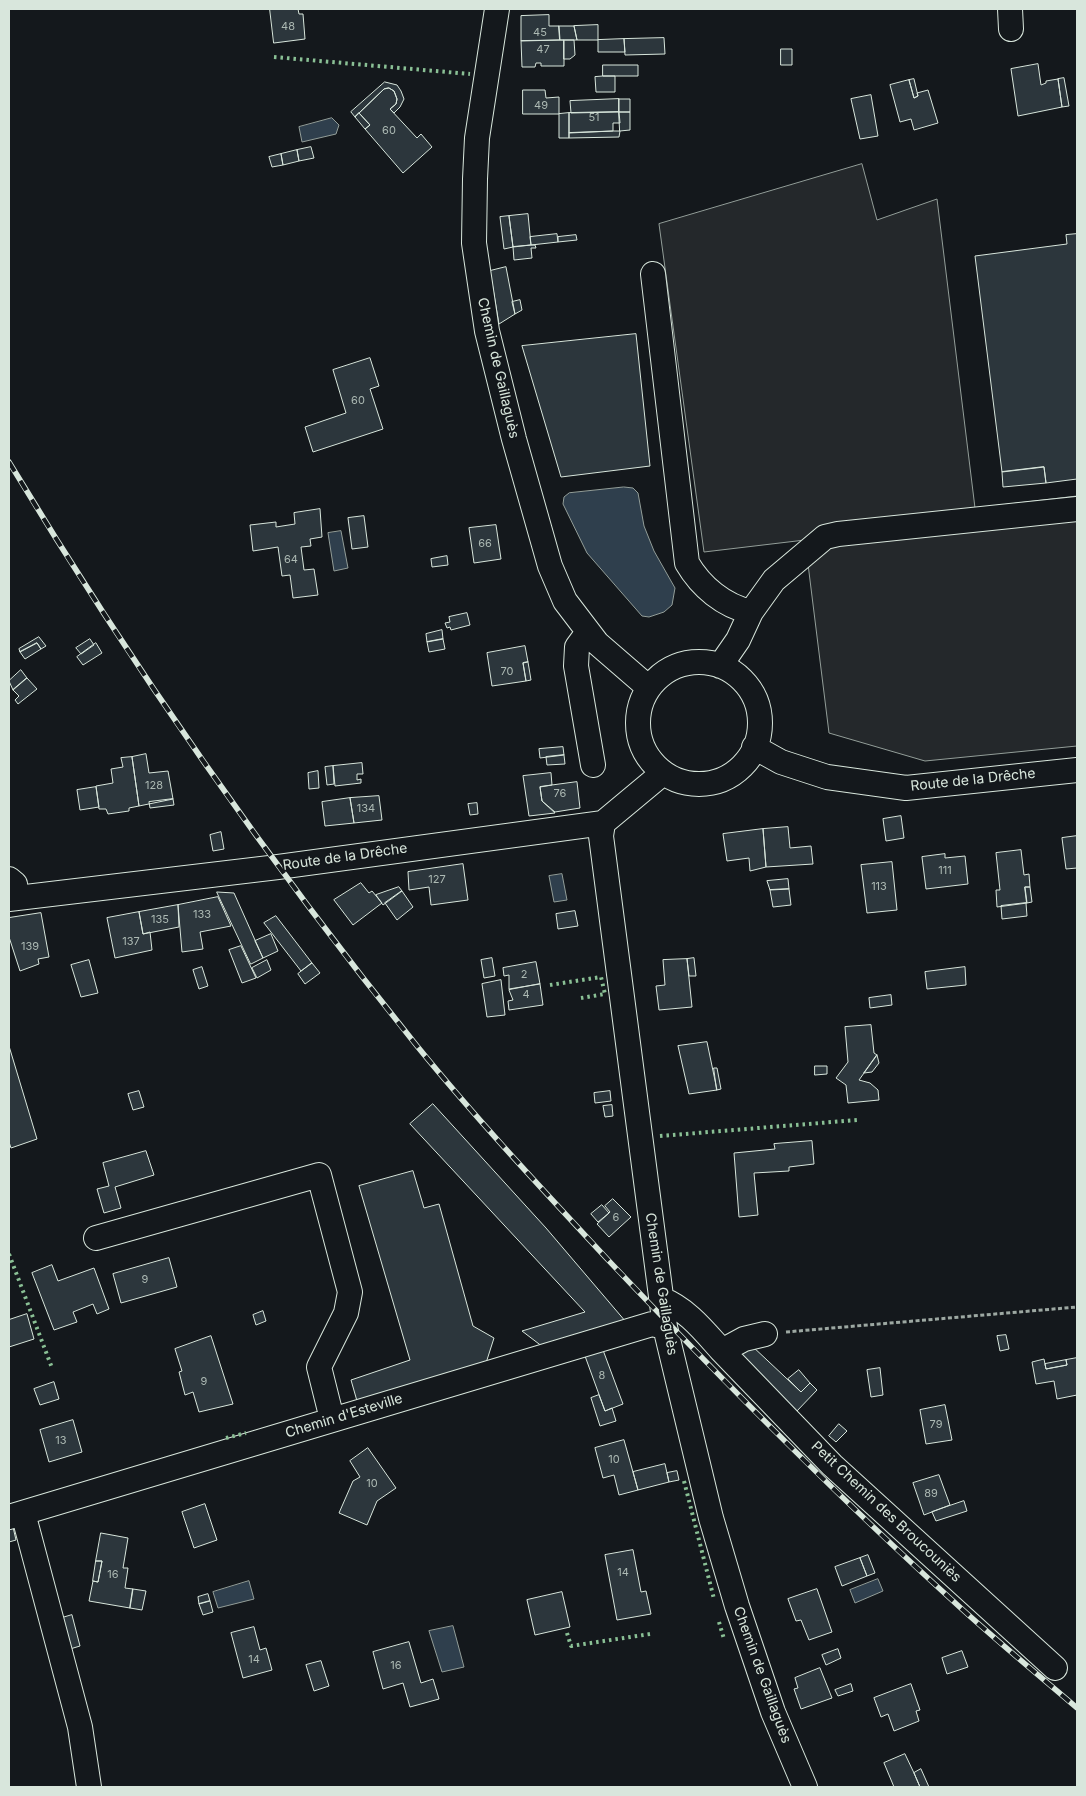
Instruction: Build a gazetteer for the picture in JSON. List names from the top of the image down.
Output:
{
  "streets": {
    "street": [
      "Chemin de Gaillaguès",
      "Route de la Drêche",
      "Chemin d'Esteville",
      "Petit Chemin des Broucouniès"
    ]
  },
  "crossings": [
    ["Chemin de Gaillaguès", "Route de la Drêche"],
    ["Chemin de Gaillaguès", "Chemin d'Esteville"],
    ["Chemin de Gaillaguès", "Petit Chemin des Broucouniès"]
  ],
  "house_numbers": [
    "48",
    "45",
    "47",
    "49",
    "51",
    "60",
    "60",
    "66",
    "64",
    "70",
    "128",
    "76",
    "134",
    "111",
    "127",
    "113",
    "133",
    "135",
    "137",
    "139",
    "2",
    "4",
    "6",
    "9",
    "8",
    "9",
    "79",
    "13",
    "10",
    "10",
    "89",
    "14",
    "16",
    "14",
    "16"
  ]
}
